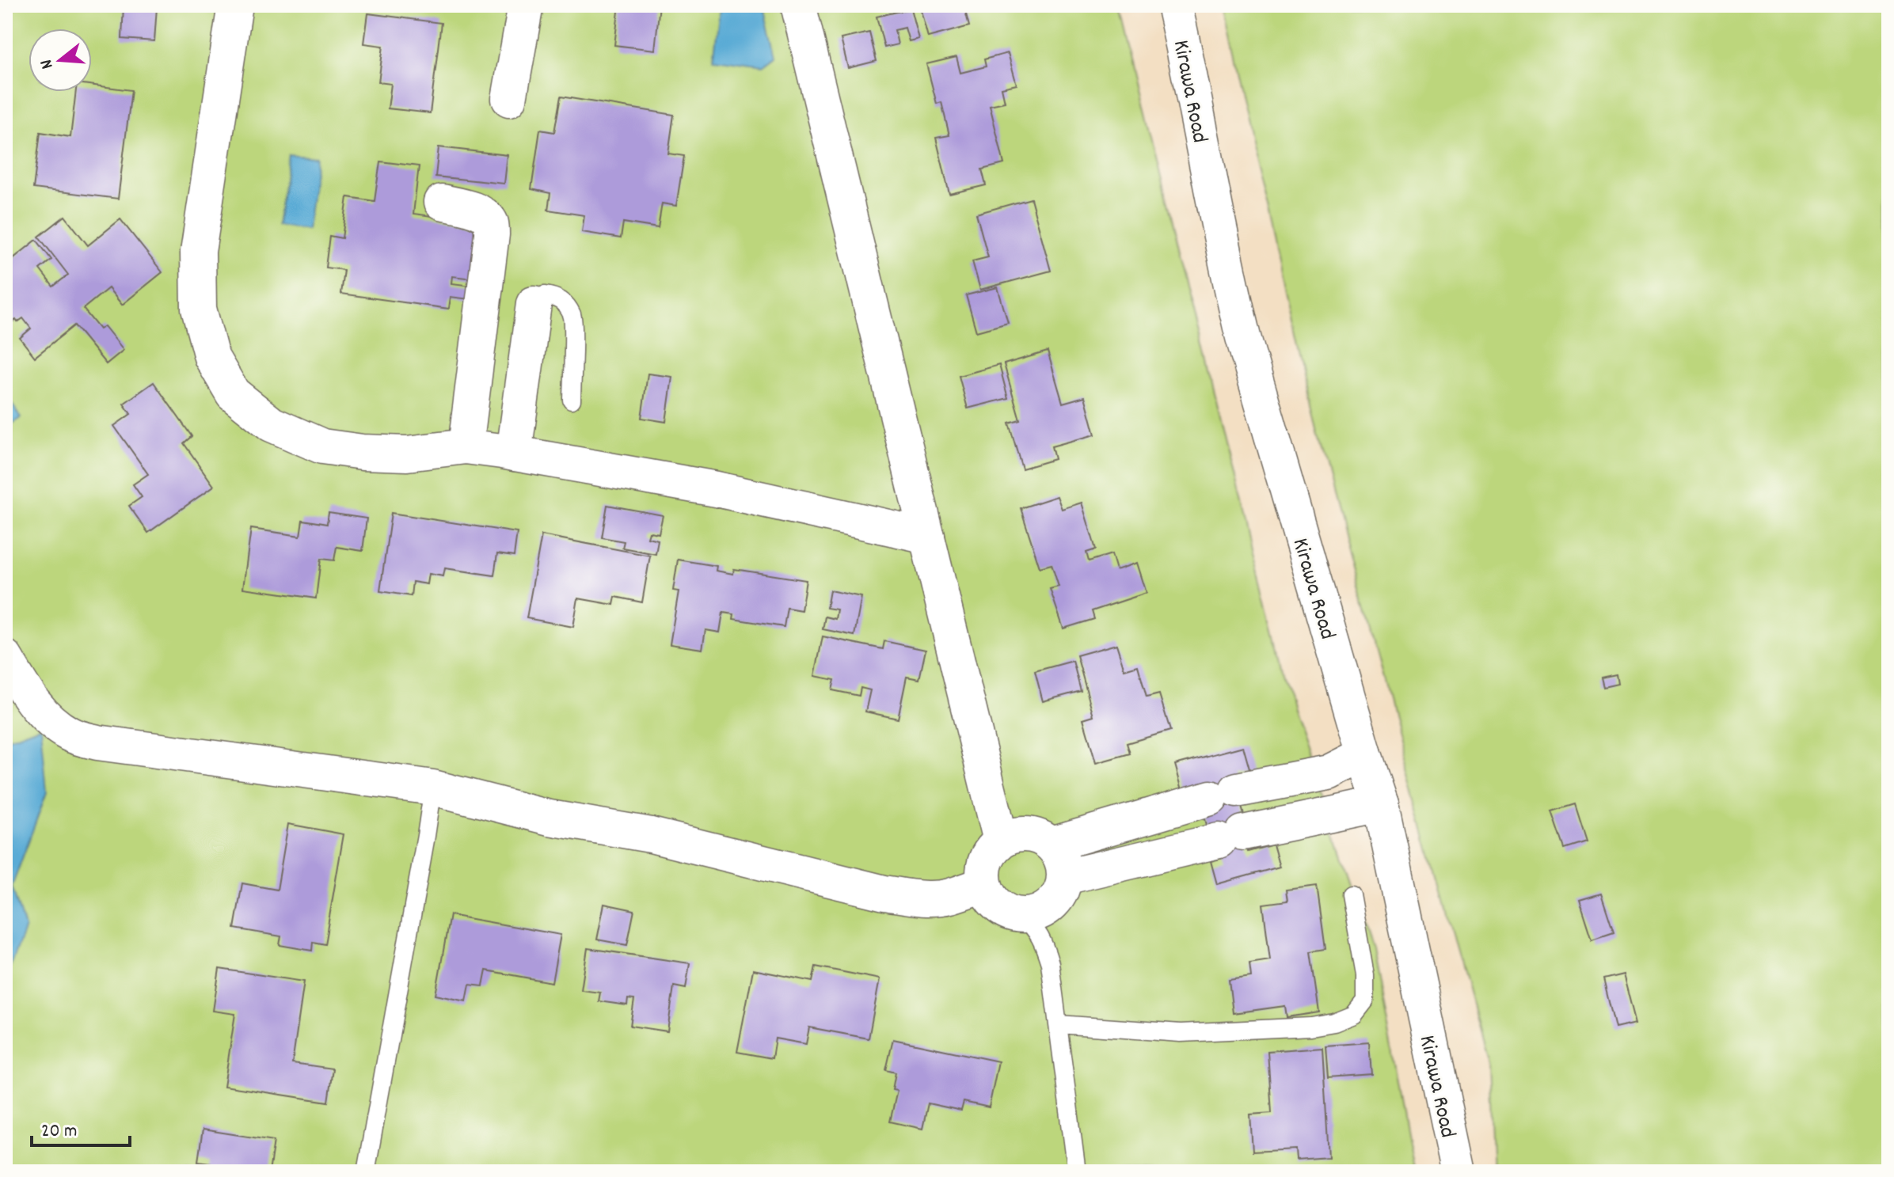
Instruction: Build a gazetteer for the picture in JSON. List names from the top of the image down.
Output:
{
  "streets": {
    "street": ["Kirawa Road"]
  },
  "scale_bar": "20 m",
  "north": "left"
}
